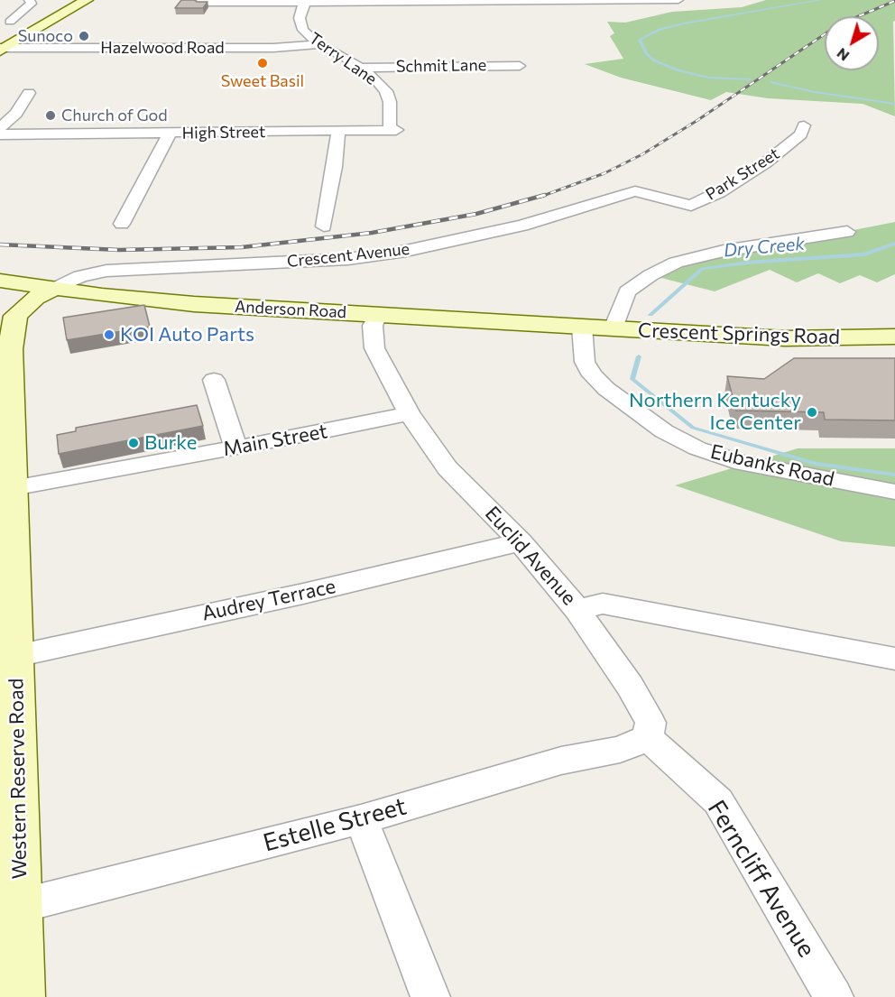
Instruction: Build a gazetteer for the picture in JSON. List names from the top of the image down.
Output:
{
  "streets": {
    "main road": ["Anderson Road", "Crescent Springs Road", "Western Reserve Road"],
    "street": [
      "Hazelwood Road",
      "Terry Lane",
      "Schmit Lane",
      "High Street",
      "Park Street",
      "Crescent Avenue",
      "Main Street",
      "Eubanks Road",
      "Euclid Avenue",
      "Audrey Terrace",
      "Estelle Street",
      "Ferncliff Avenue"
    ]
  },
  "crossings": [
    ["Hazelwood Road", "Terry Lane"],
    ["Terry Lane", "Schmit Lane"],
    ["Terry Lane", "High Street"],
    ["Park Street", "Crescent Avenue"],
    ["Crescent Avenue", "Anderson Road"],
    ["Crescent Avenue", "Western Reserve Road"],
    ["Anderson Road", "Crescent Springs Road"],
    ["Anderson Road", "Eubanks Road"],
    ["Anderson Road", "Euclid Avenue"],
    ["Anderson Road", "Western Reserve Road"],
    ["Crescent Springs Road", "Eubanks Road"],
    ["Main Street", "Euclid Avenue"],
    ["Main Street", "Western Reserve Road"],
    ["Euclid Avenue", "Audrey Terrace"],
    ["Audrey Terrace", "Western Reserve Road"],
    ["Western Reserve Road", "Estelle Street"],
    ["Estelle Street", "Ferncliff Avenue"]
  ],
  "water": ["Dry Creek"],
  "places": [
    "Sunoco",
    "Sweet Basil",
    "Church of God",
    "KOI Auto Parts",
    "Northern Kentucky Ice Center",
    "Burke"
  ],
  "north": "bottom left"
}
